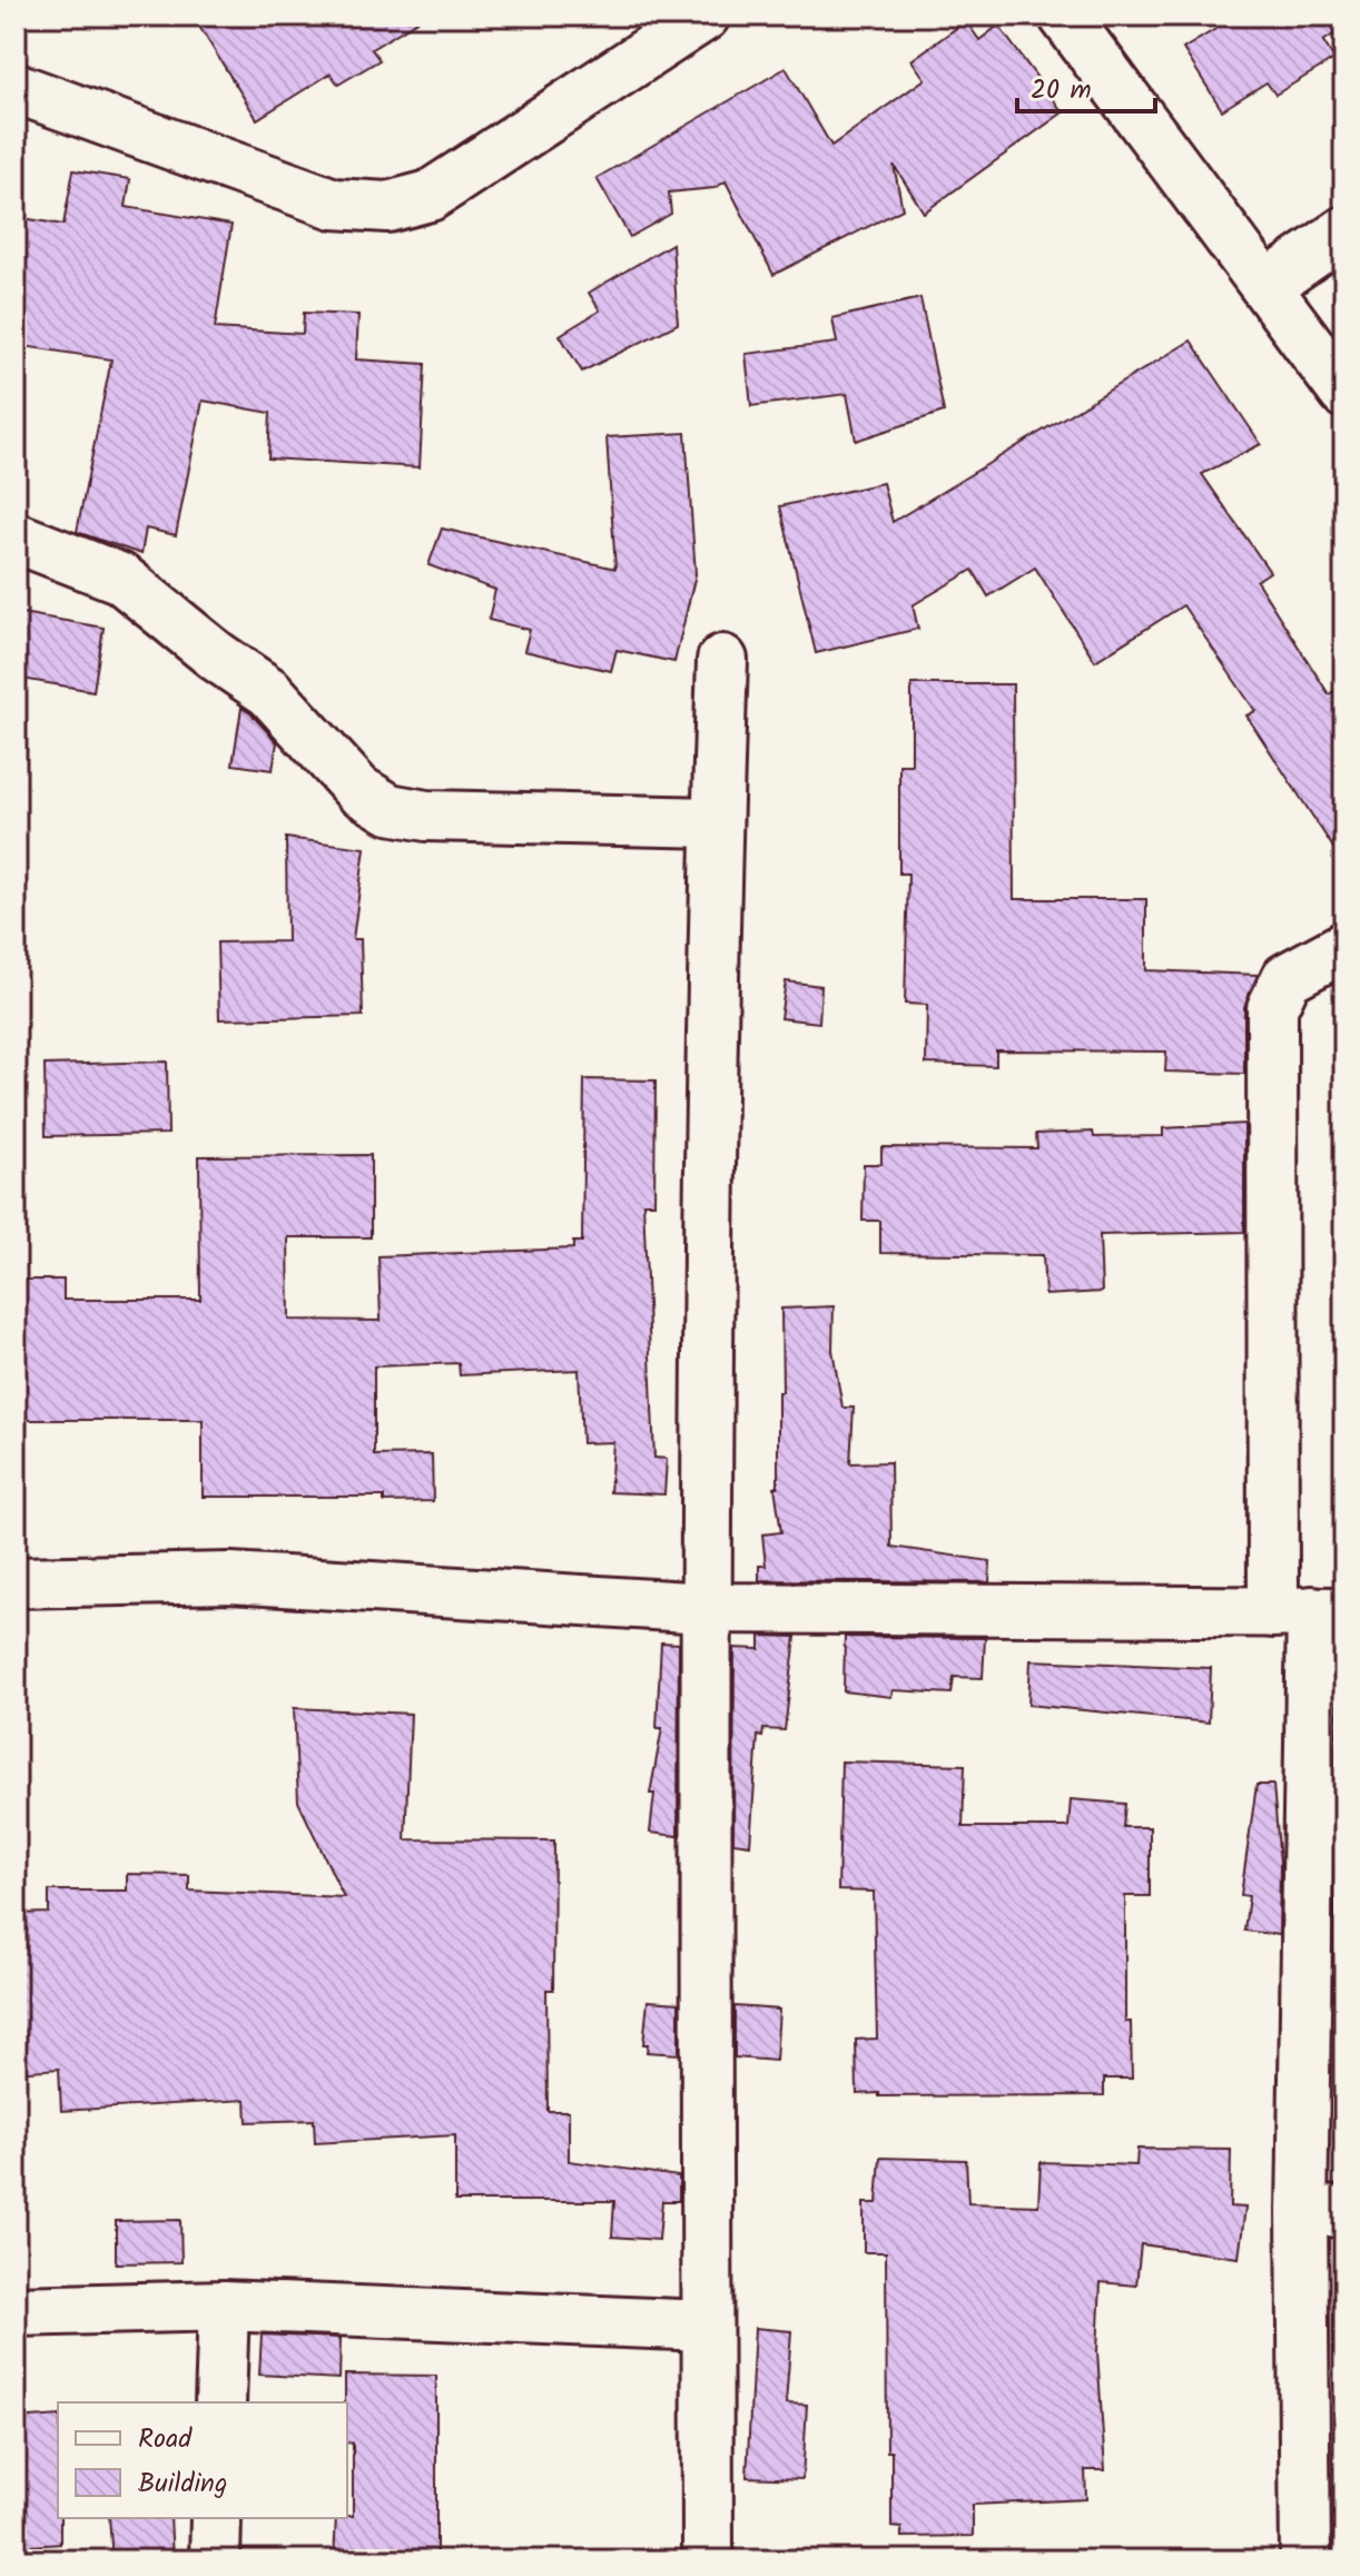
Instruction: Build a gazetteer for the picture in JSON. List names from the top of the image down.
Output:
{
  "legend": ["Road", "Building"],
  "scale_bar": "20 m"
}
